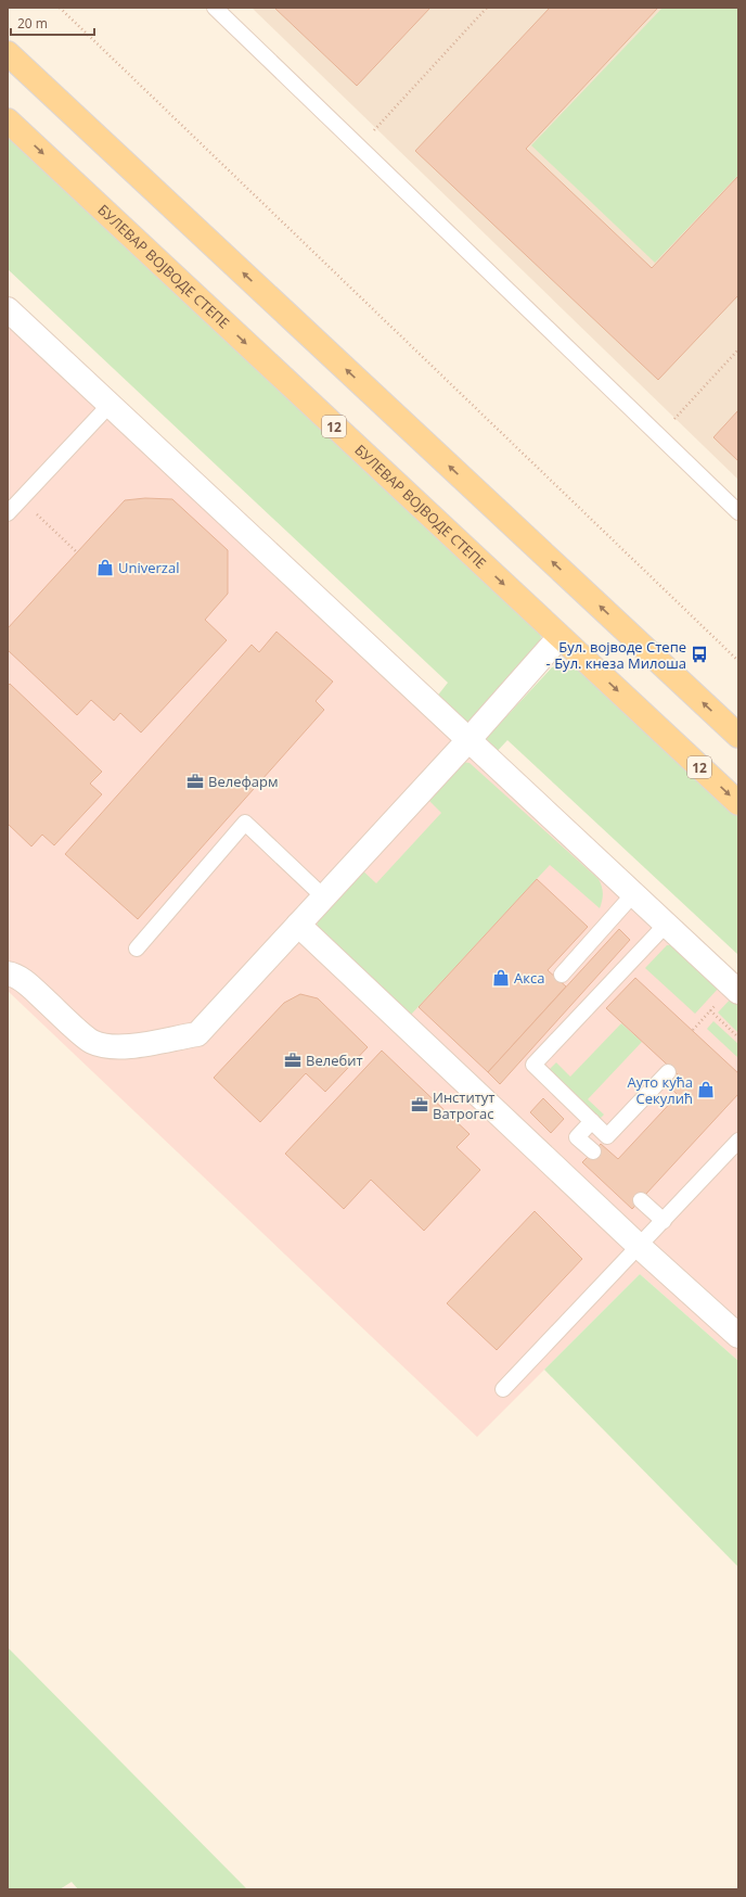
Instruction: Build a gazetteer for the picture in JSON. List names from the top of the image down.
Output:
{
  "streets": {
    "main road": ["БУЛЕВАР ВОЈВОДЕ СТЕПЕ", "12"]
  },
  "places": {
    "shop": ["Univerzal", "Акса", "Ауто кућа Секулић"],
    "bus stop": ["Бул. војводе Степе - Бул. кнеза Милоша"],
    "office": ["Велефарм", "Велебит", "Институт Ватрогас"]
  },
  "scale_bar": "20 m"
}
